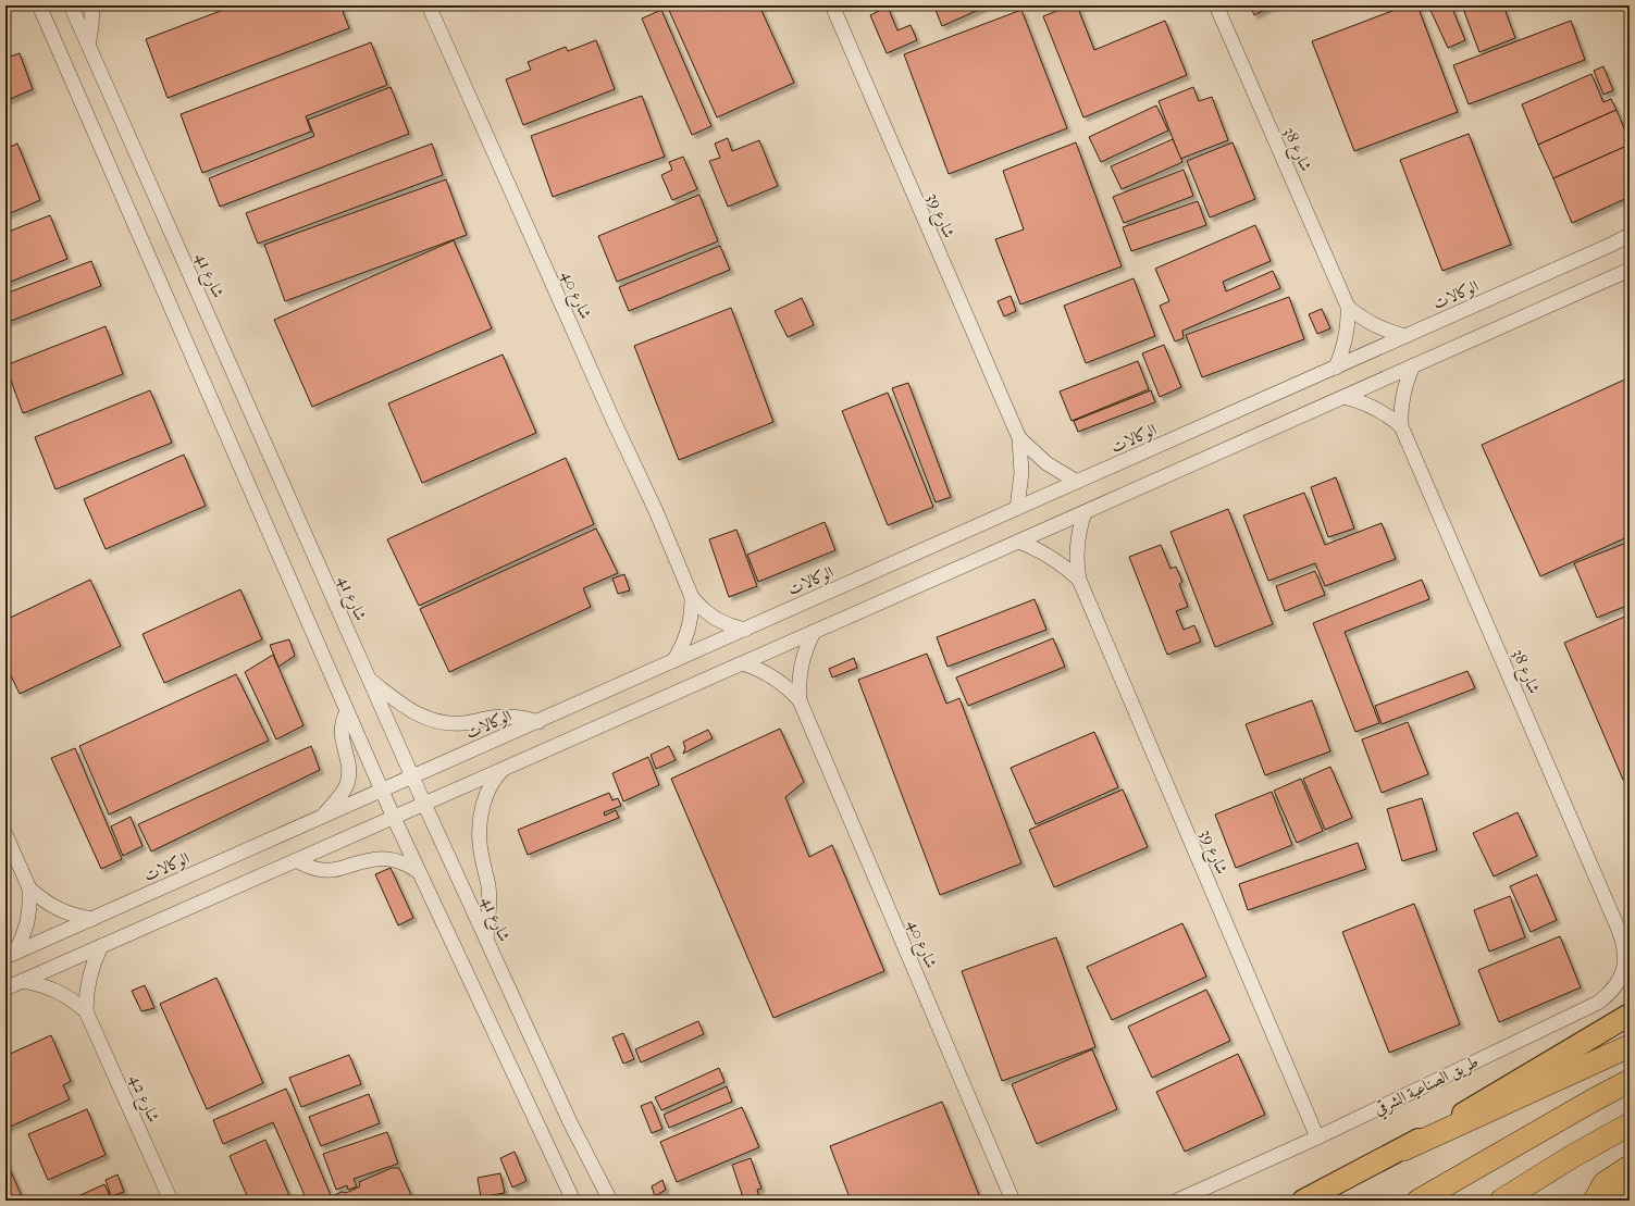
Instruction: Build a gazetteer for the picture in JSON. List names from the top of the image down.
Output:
{
  "streets": {
    "street": [
      "شارع 38",
      "شارع 39",
      "شارع 41",
      "شارع 40",
      "الوكالات",
      "طريق الصناعية الشرقي",
      "شارع 42"
    ]
  },
  "crossings": [
    ["شارع 38", "الوكالات"],
    ["شارع 38", "طريق الصناعية الشرقي"],
    ["شارع 39", "الوكالات"],
    ["شارع 39", "طريق الصناعية الشرقي"],
    ["شارع 41", "الوكالات"],
    ["شارع 40", "الوكالات"]
  ]
}
